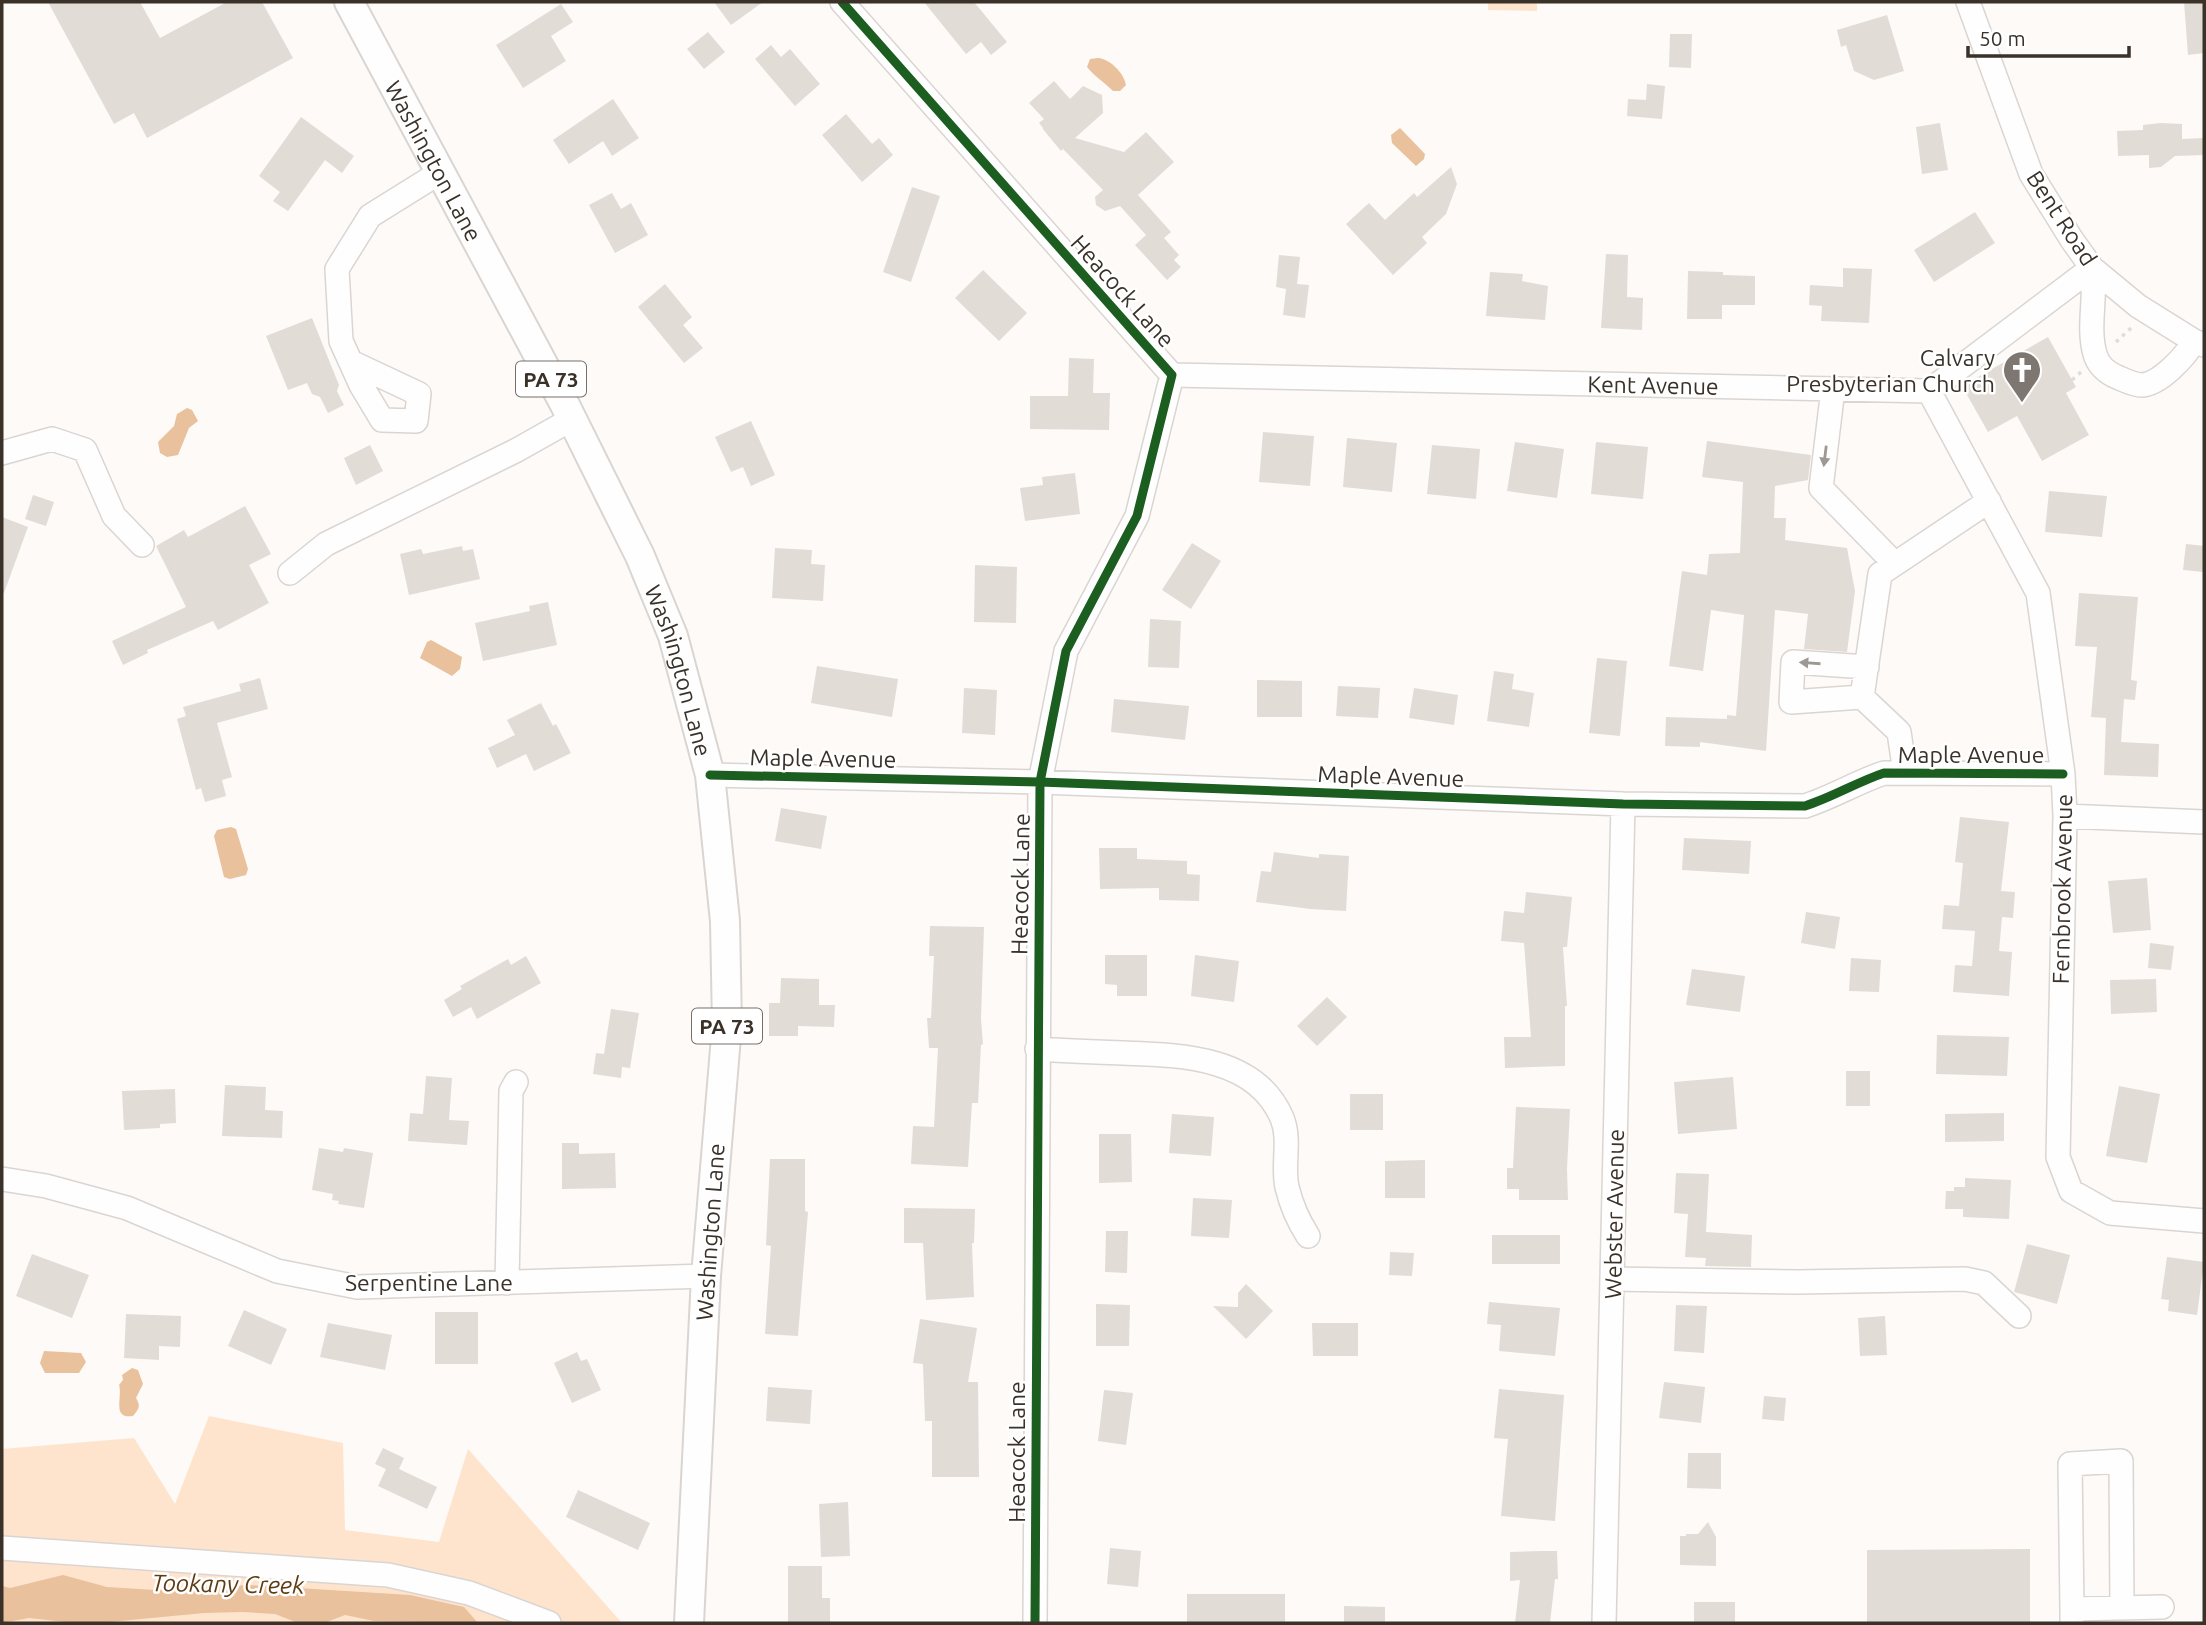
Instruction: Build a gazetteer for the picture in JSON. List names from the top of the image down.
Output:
{
  "streets": {
    "main road": ["Washington Lane", "PA 73"],
    "street": [
      "Bent Road",
      "Heacock Lane",
      "Kent Avenue",
      "Maple Avenue",
      "Fernbrook Avenue",
      "Webster Avenue",
      "Serpentine Lane"
    ]
  },
  "crossings": [
    ["Washington Lane", "Maple Avenue"],
    ["Washington Lane", "Serpentine Lane"],
    ["Heacock Lane", "Kent Avenue"],
    ["Heacock Lane", "Maple Avenue"],
    ["Kent Avenue", "Fernbrook Avenue"],
    ["Maple Avenue", "Fernbrook Avenue"],
    ["Maple Avenue", "Webster Avenue"]
  ],
  "water": ["Tookany Creek"],
  "places": {
    "church": ["Calvary Presbyterian Church"]
  },
  "scale_bar": "50 m"
}
